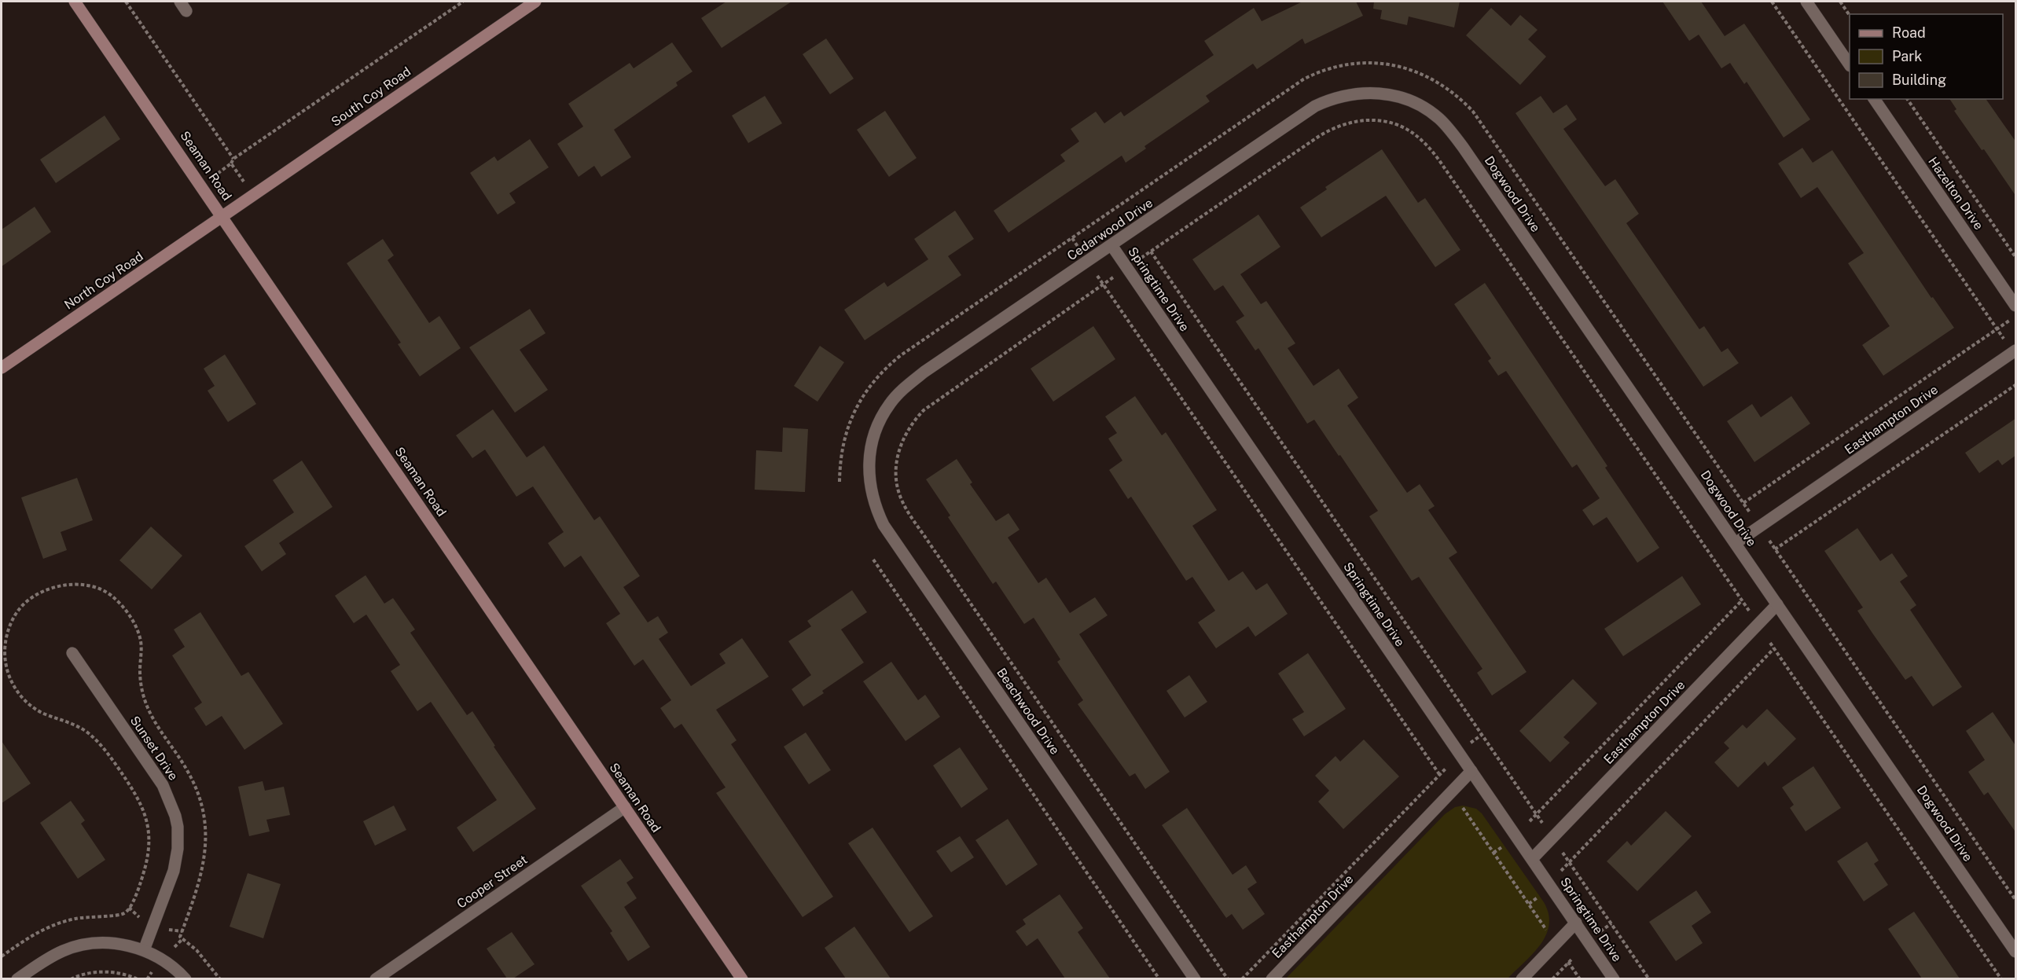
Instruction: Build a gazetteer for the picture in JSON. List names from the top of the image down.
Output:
{
  "streets": {
    "street": [
      "South Coy Road",
      "Seaman Road",
      "Hazelton Drive",
      "Dogwood Drive",
      "Cedarwood Drive",
      "North Coy Road",
      "Springtime Drive",
      "Easthampton Drive",
      "Beachwood Drive",
      "Sunset Drive",
      "Cooper Street"
    ]
  },
  "crossings": [
    ["South Coy Road", "Seaman Road"],
    ["South Coy Road", "North Coy Road"],
    ["Seaman Road", "North Coy Road"],
    ["Seaman Road", "Cooper Street"],
    ["Dogwood Drive", "Cedarwood Drive"],
    ["Dogwood Drive", "Easthampton Drive"],
    ["Cedarwood Drive", "Springtime Drive"],
    ["Cedarwood Drive", "Beachwood Drive"],
    ["Springtime Drive", "Easthampton Drive"]
  ],
  "legend": ["Road", "Park", "Building"]
}
